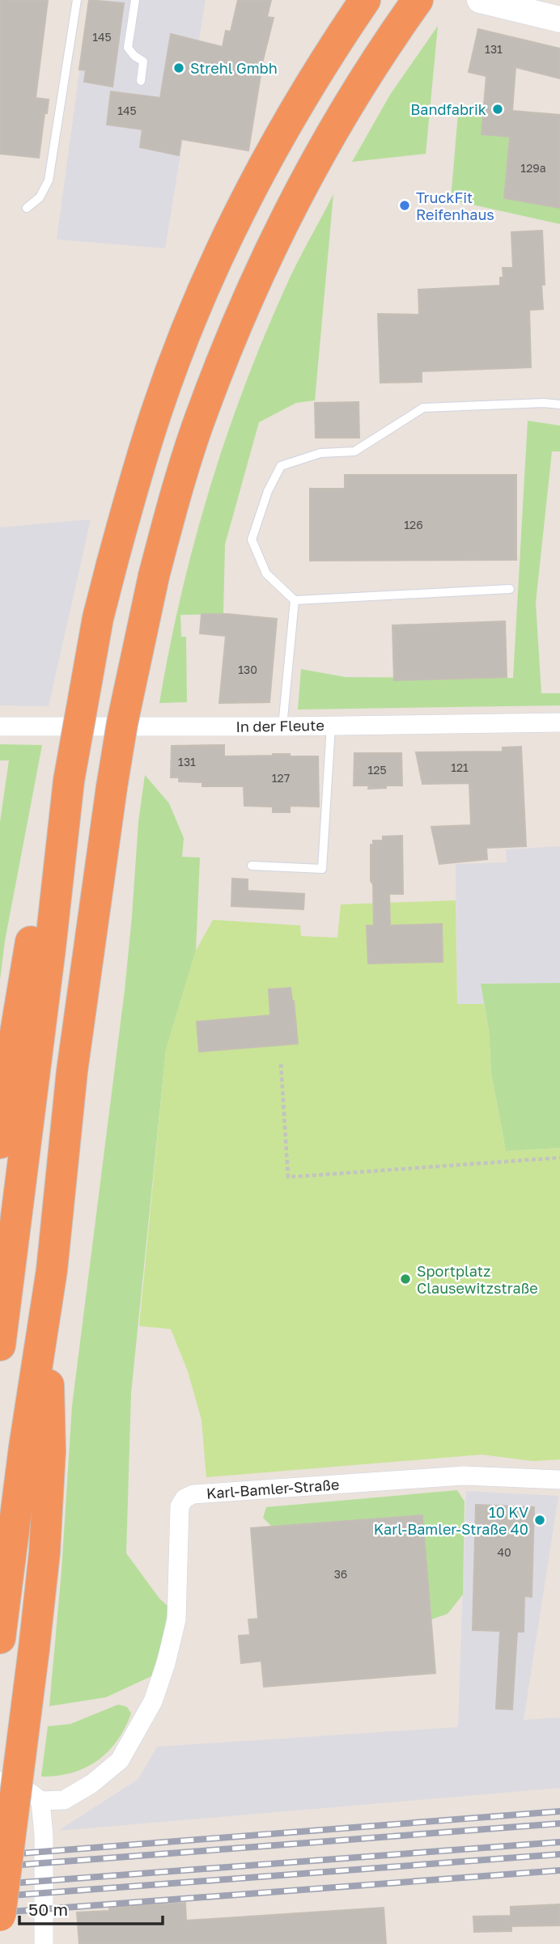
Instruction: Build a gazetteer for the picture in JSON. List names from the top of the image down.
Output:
{
  "streets": {
    "street": ["In der Fleute", "Karl-Bamler-Straße"]
  },
  "places": [
    "Strehl Gmbh",
    "Bandfabrik",
    "TruckFit Reifenhaus",
    "Sportplatz Clausewitzstraße",
    "10 KV Karl-Bamler-Straße 40"
  ],
  "house_numbers": [
    "145",
    "131",
    "145",
    "129a",
    "126",
    "130",
    "131",
    "121",
    "125",
    "127",
    "40",
    "36"
  ],
  "scale_bar": "50 m"
}
